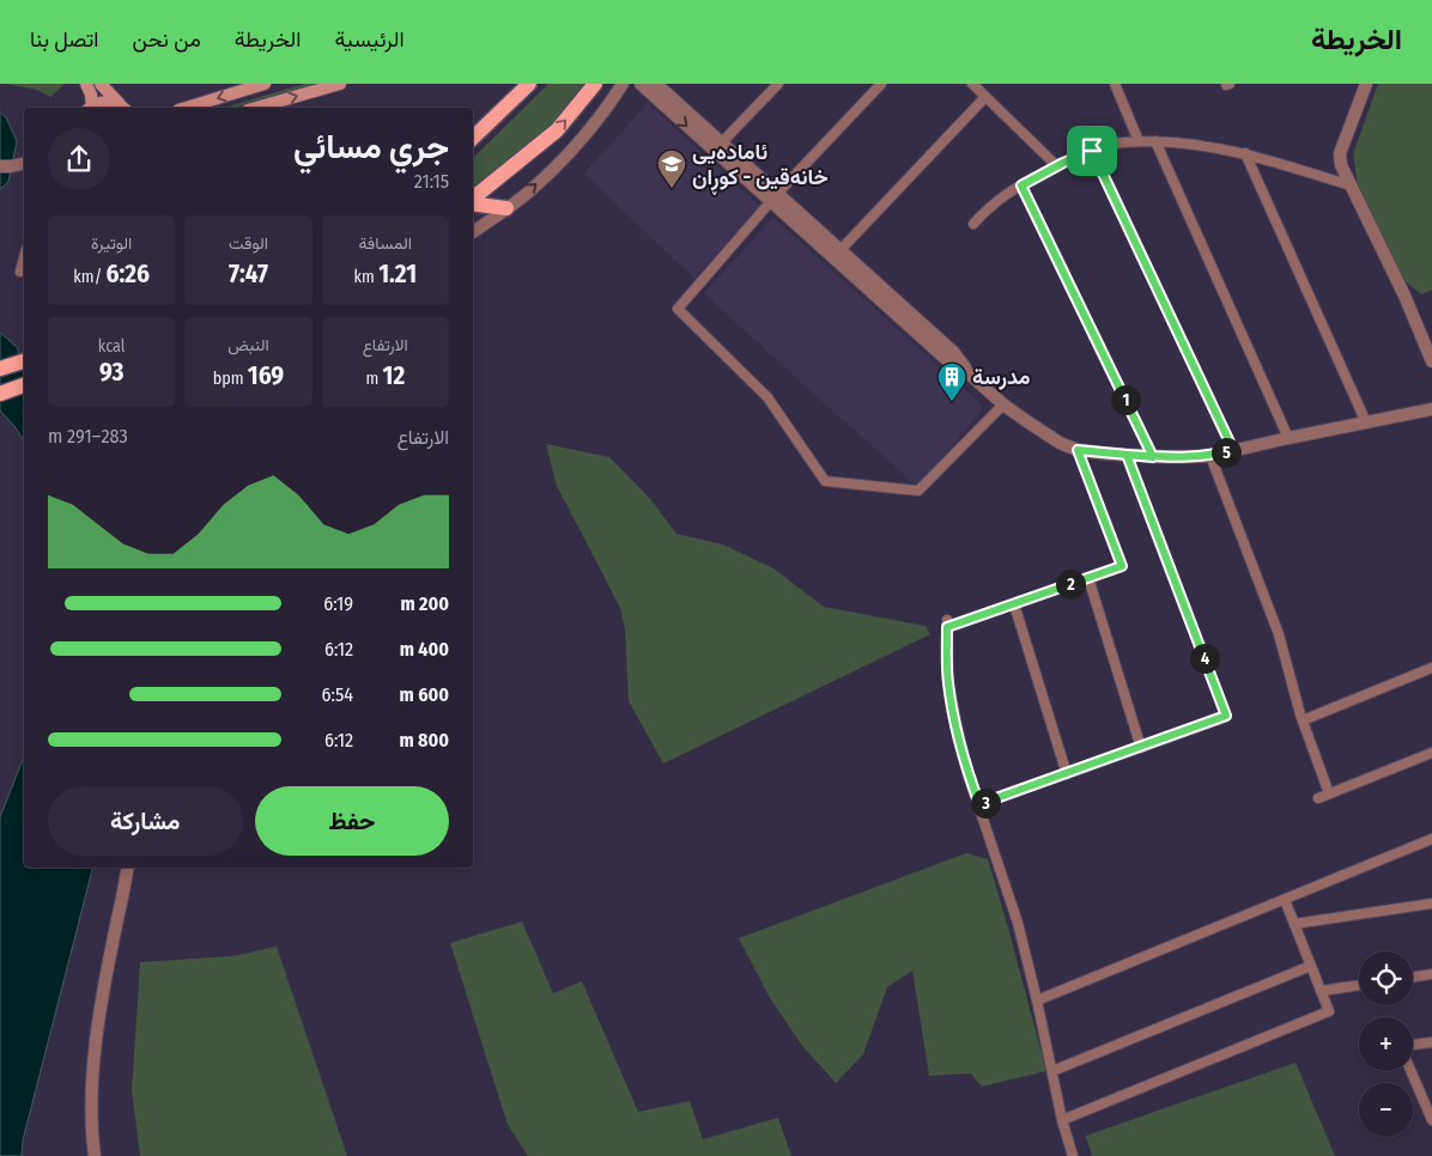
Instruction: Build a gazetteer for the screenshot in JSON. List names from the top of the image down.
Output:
{
  "places": {
    "school or university": ["ئامادەیی خانەقین - کوڕان"],
    "building": ["مدرسة"]
  },
  "page": {
    "header": "الخريطة",
    "nav": [
      "الرئيسية",
      "الخريطة",
      "من نحن",
      "اتصل بنا"
    ],
    "heading": ["جري مسائي", "21:15"],
    "stats": [
      ["المسافة", "1.21 km"],
      ["الوقت", "7:47"],
      ["الوتيرة", "6:26 /km"],
      ["الارتفاع", "12 m"],
      ["النبض", "169 bpm"],
      ["kcal", "93"]
    ],
    "pins": [
      "1",
      "5",
      "2",
      "4",
      "3"
    ],
    "chart": ["الارتفاع", "283–291 m"],
    "list": [
      {
        "name": "200 m",
        "note": "6:19"
      },
      {
        "name": "400 m",
        "note": "6:12"
      },
      {
        "name": "600 m",
        "note": "6:54"
      },
      {
        "name": "800 m",
        "note": "6:12"
      }
    ],
    "buttons": ["حفظ", "مشاركة"],
    "map_buttons": ["+", "−"]
  }
}
